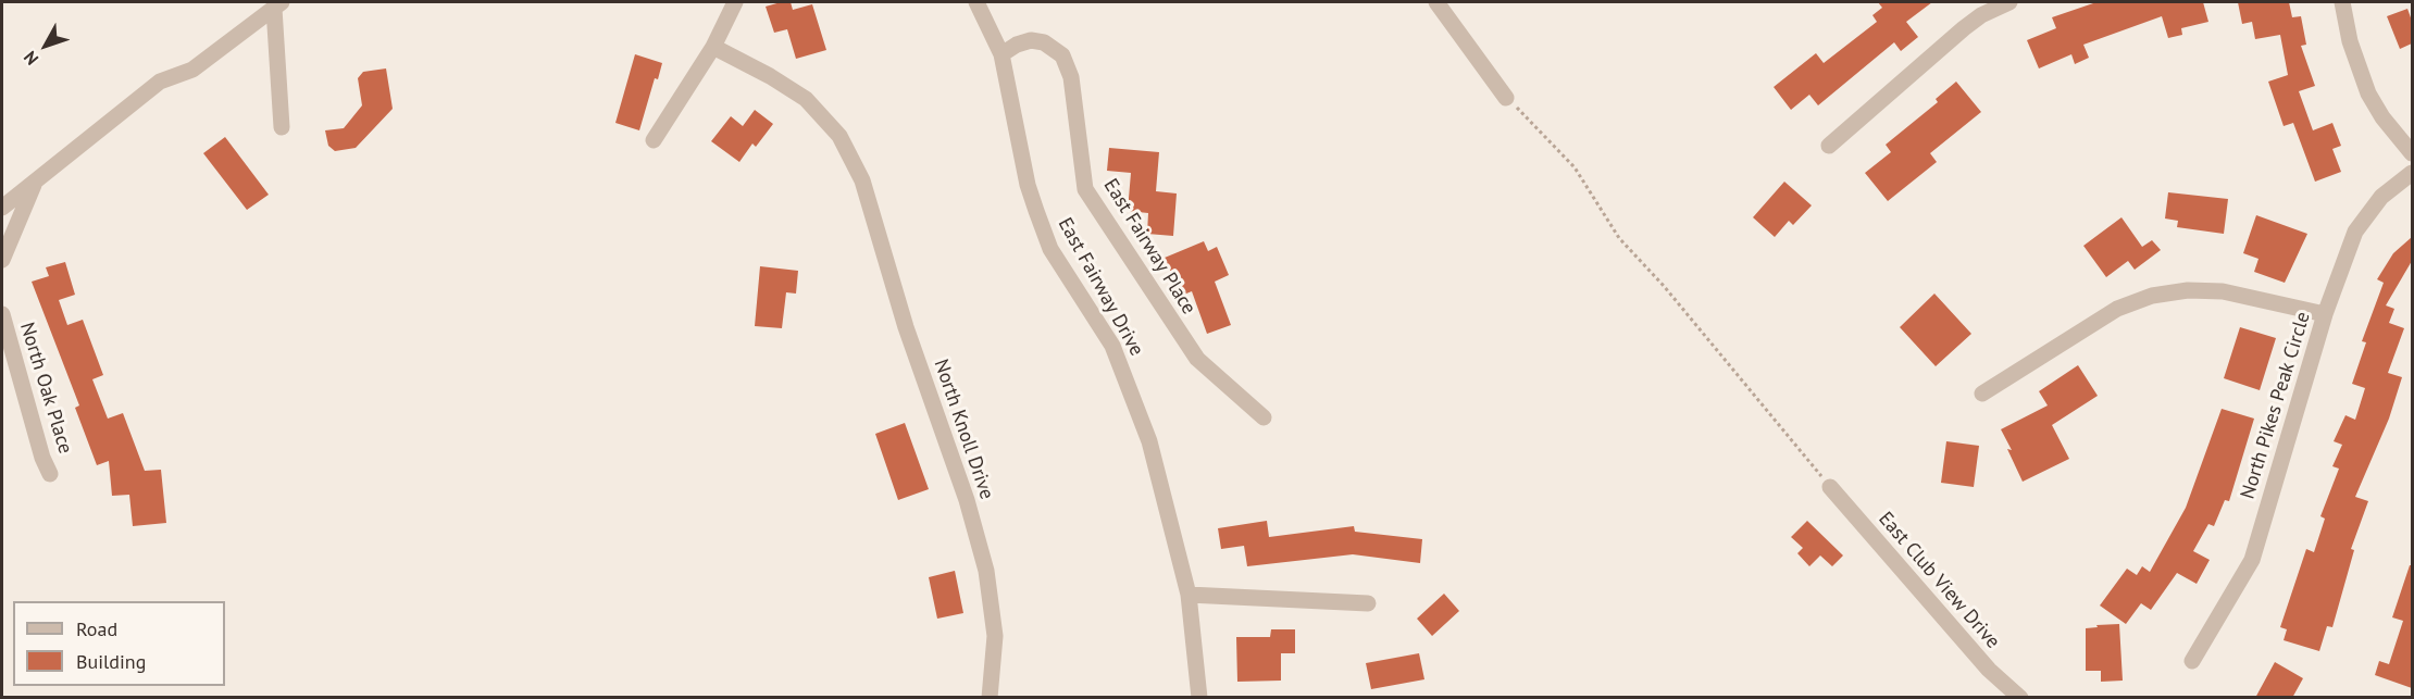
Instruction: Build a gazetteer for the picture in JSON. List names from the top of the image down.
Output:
{
  "streets": {
    "street": [
      "East Fairway Place",
      "East Fairway Drive",
      "North Oak Place",
      "North Pikes Peak Circle",
      "North Knoll Drive",
      "East Club View Drive"
    ]
  },
  "crossings": [
    ["East Fairway Place", "East Fairway Drive"]
  ],
  "legend": ["Road", "Building"],
  "north": "bottom left"
}
